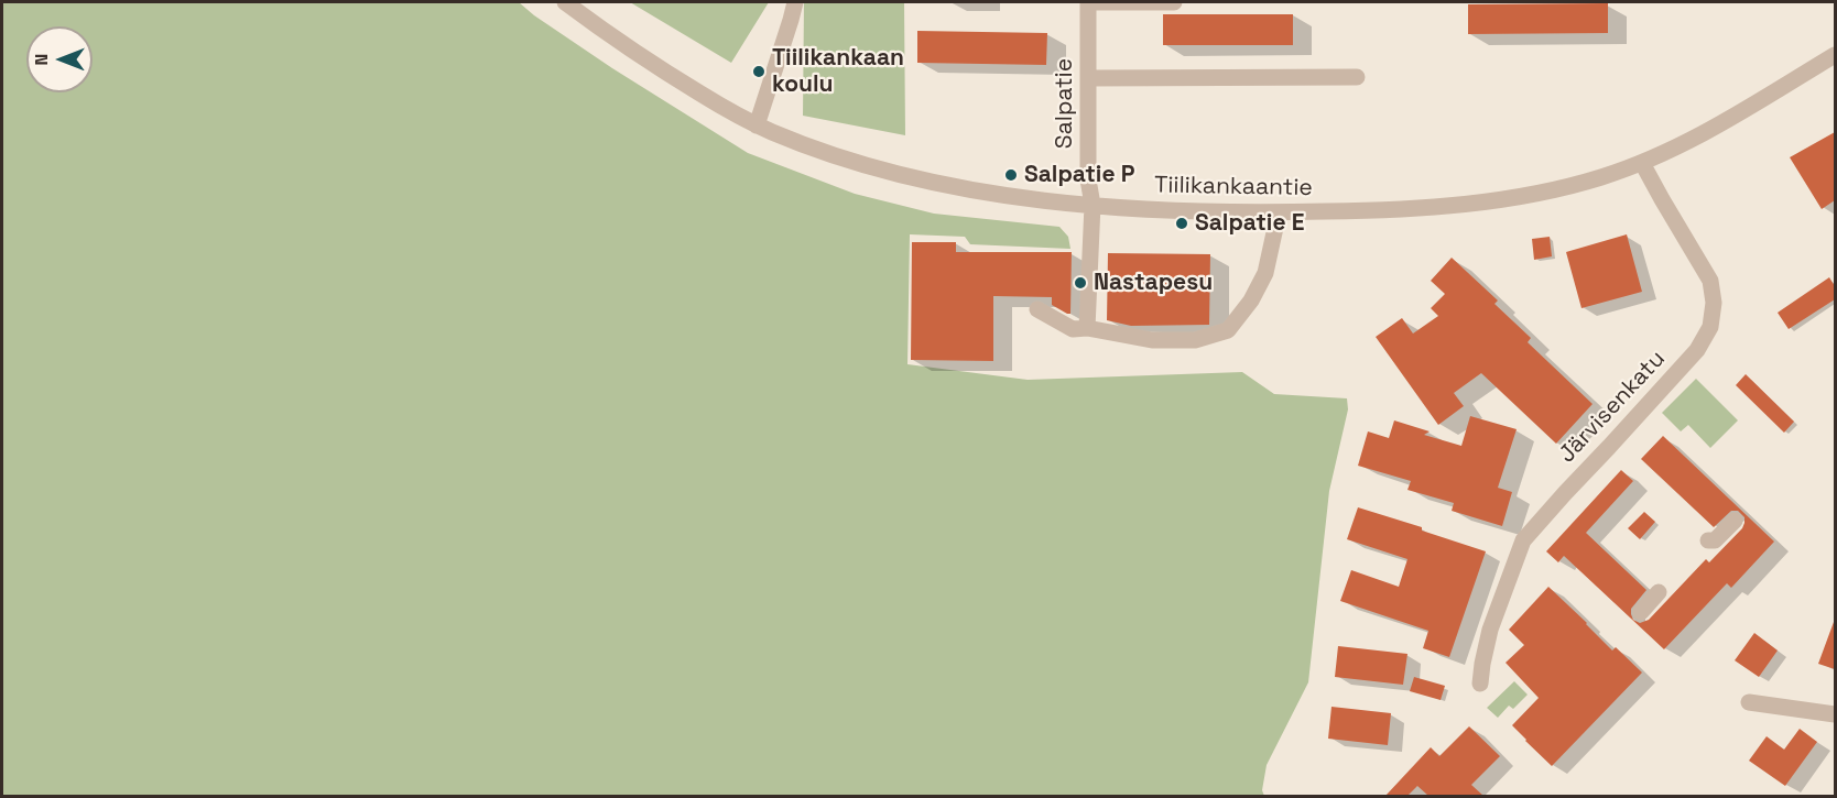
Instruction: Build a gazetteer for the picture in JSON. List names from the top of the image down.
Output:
{
  "streets": {
    "street": ["Salpatie", "Tiilikankaantie", "Järvisenkatu"]
  },
  "crossings": [
    ["Salpatie", "Tiilikankaantie"],
    ["Tiilikankaantie", "Järvisenkatu"]
  ],
  "places": [
    "Tiilikankaan koulu",
    "Salpatie P",
    "Salpatie E",
    "Nastapesu"
  ],
  "north": "left"
}
